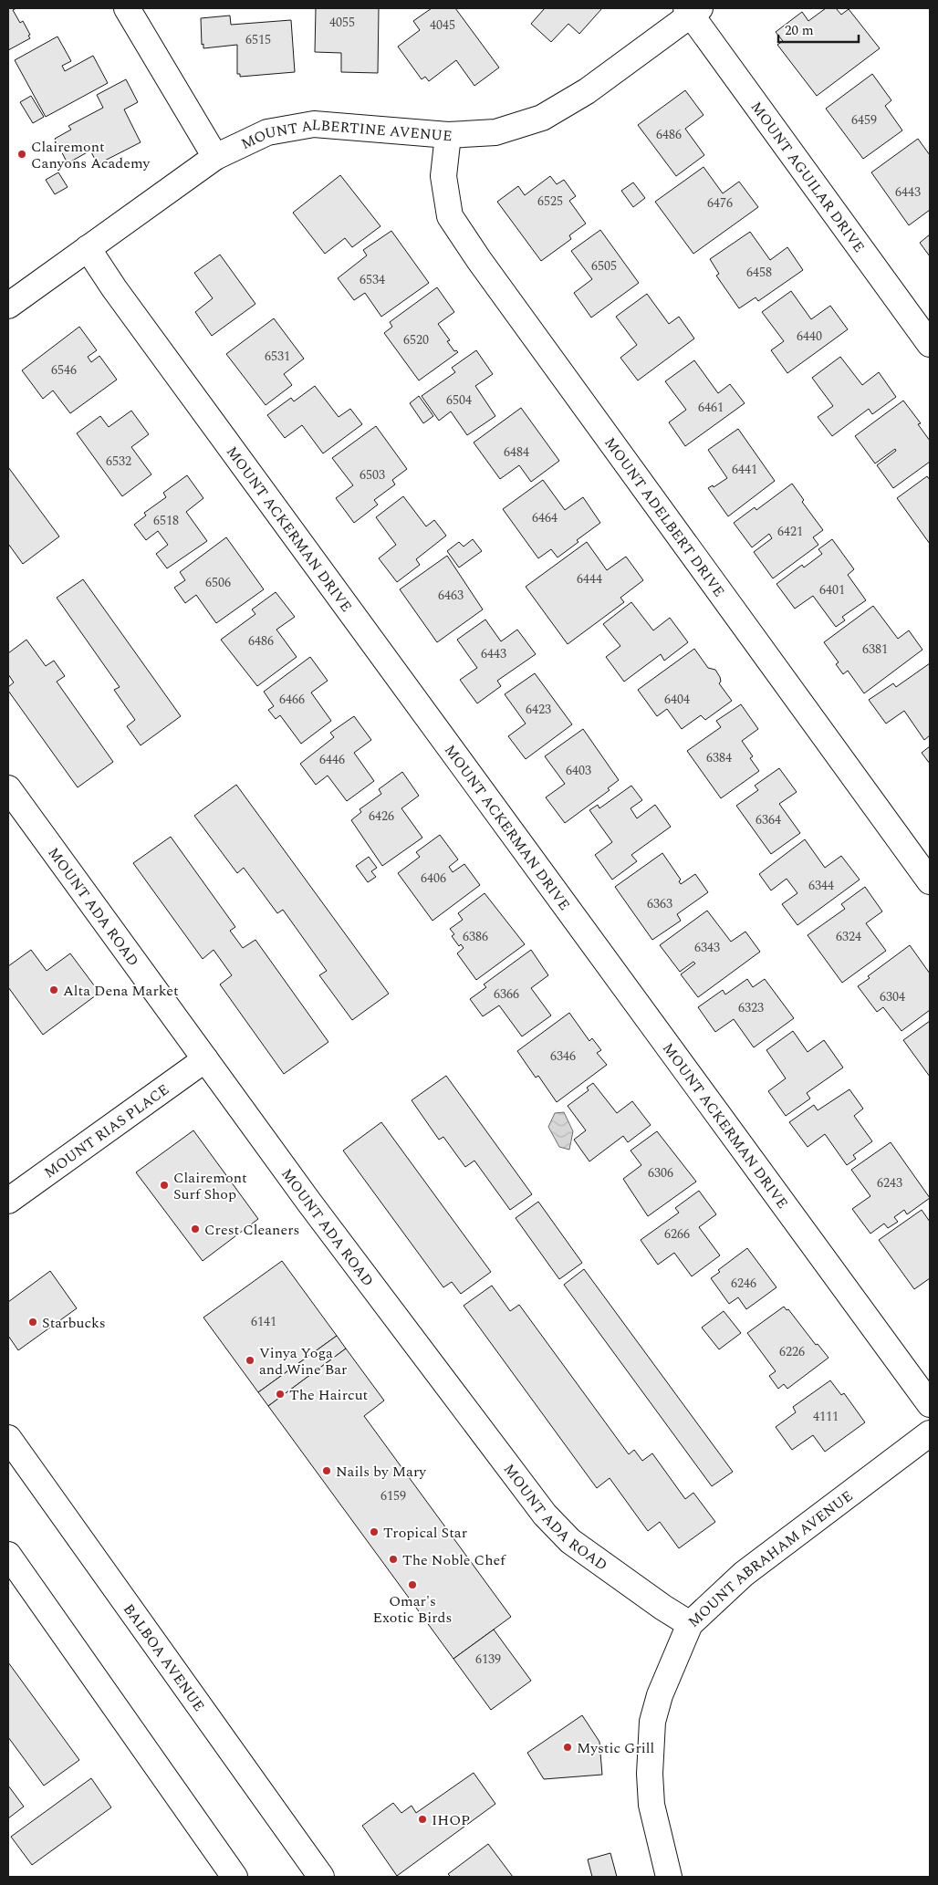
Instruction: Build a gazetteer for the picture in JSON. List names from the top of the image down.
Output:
{
  "streets": {
    "street": [
      "MOUNT ALBERTINE AVENUE",
      "MOUNT AGUILAR DRIVE",
      "MOUNT ADELBERT DRIVE",
      "MOUNT ACKERMAN DRIVE",
      "MOUNT ADA ROAD",
      "MOUNT RIAS PLACE",
      "MOUNT ABRAHAM AVENUE",
      "BALBOA AVENUE"
    ]
  },
  "crossings": [
    ["MOUNT ALBERTINE AVENUE", "MOUNT AGUILAR DRIVE"],
    ["MOUNT ALBERTINE AVENUE", "MOUNT ADELBERT DRIVE"],
    ["MOUNT ALBERTINE AVENUE", "MOUNT ACKERMAN DRIVE"],
    ["MOUNT ADA ROAD", "MOUNT RIAS PLACE"],
    ["MOUNT ADA ROAD", "MOUNT ABRAHAM AVENUE"]
  ],
  "places": [
    "Clairemont Canyons Academy",
    "Alta Dena Market",
    "Clairemont Surf Shop",
    "Crest Cleaners",
    "Starbucks",
    "Vinya Yoga and Wine Bar",
    "The Haircut",
    "Nails by Mary",
    "Tropical Star",
    "The Noble Chef",
    "Omar's Exotic Birds",
    "Mystic Grill",
    "IHOP"
  ],
  "house_numbers": [
    "4055",
    "4045",
    "6515",
    "6459",
    "6486",
    "6443",
    "6525",
    "6476",
    "6505",
    "6458",
    "6534",
    "6440",
    "6520",
    "6531",
    "6546",
    "6504",
    "6461",
    "6484",
    "6532",
    "6441",
    "6503",
    "6464",
    "6518",
    "6421",
    "6444",
    "6506",
    "6401",
    "6463",
    "6486",
    "6381",
    "6443",
    "6466",
    "6404",
    "6423",
    "6384",
    "6446",
    "6403",
    "6426",
    "6364",
    "6406",
    "6344",
    "6363",
    "6386",
    "6324",
    "6343",
    "6366",
    "6304",
    "6323",
    "6346",
    "6306",
    "6243",
    "6266",
    "6246",
    "6141",
    "6226",
    "4111",
    "6159",
    "6139"
  ],
  "scale_bar": "20 m"
}
